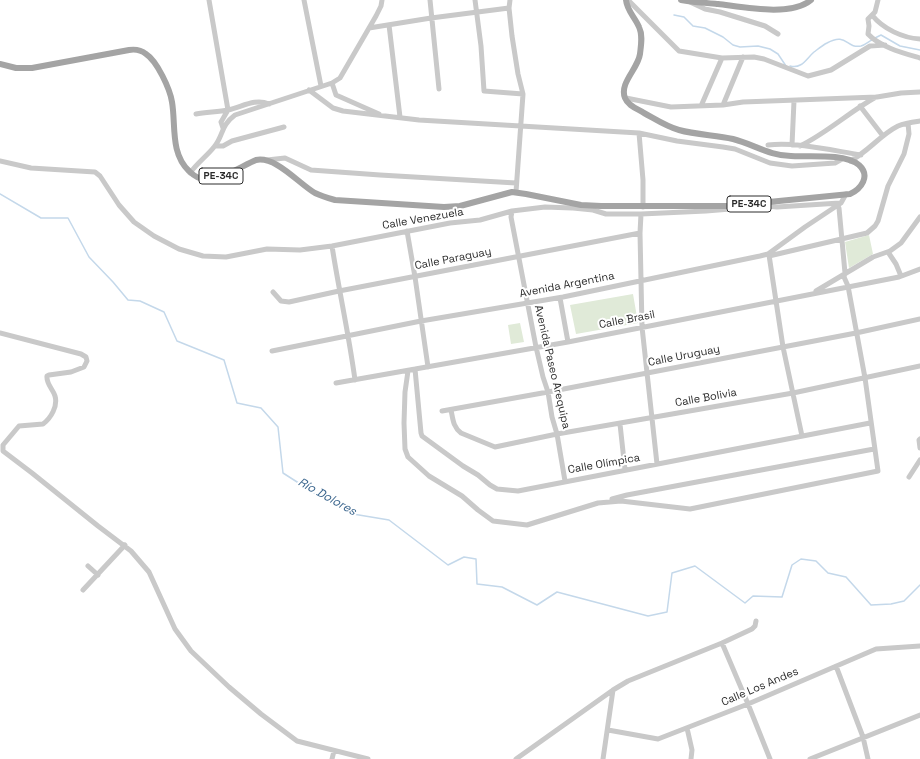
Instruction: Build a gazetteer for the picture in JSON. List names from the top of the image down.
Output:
{
  "streets": {
    "main road": ["PE-34C"],
    "street": [
      "Calle Venezuela",
      "Calle Paraguay",
      "Avenida Argentina",
      "Calle Brasil",
      "Calle Uruguay",
      "Avenida Paseo Arequipa",
      "Calle Bolivia",
      "Calle Olímpica",
      "Calle Los Andes"
    ]
  },
  "crossings": [
    ["PE-34C", "Calle Venezuela"],
    ["PE-34C", "Avenida Argentina"],
    ["Calle Venezuela", "Avenida Paseo Arequipa"],
    ["Calle Paraguay", "Avenida Paseo Arequipa"],
    ["Avenida Argentina", "Avenida Paseo Arequipa"],
    ["Calle Brasil", "Avenida Paseo Arequipa"],
    ["Calle Brasil", "Calle Olímpica"],
    ["Calle Uruguay", "Avenida Paseo Arequipa"],
    ["Calle Uruguay", "Calle Bolivia"],
    ["Avenida Paseo Arequipa", "Calle Bolivia"],
    ["Avenida Paseo Arequipa", "Calle Olímpica"]
  ],
  "water": ["Río Dolores"]
}
